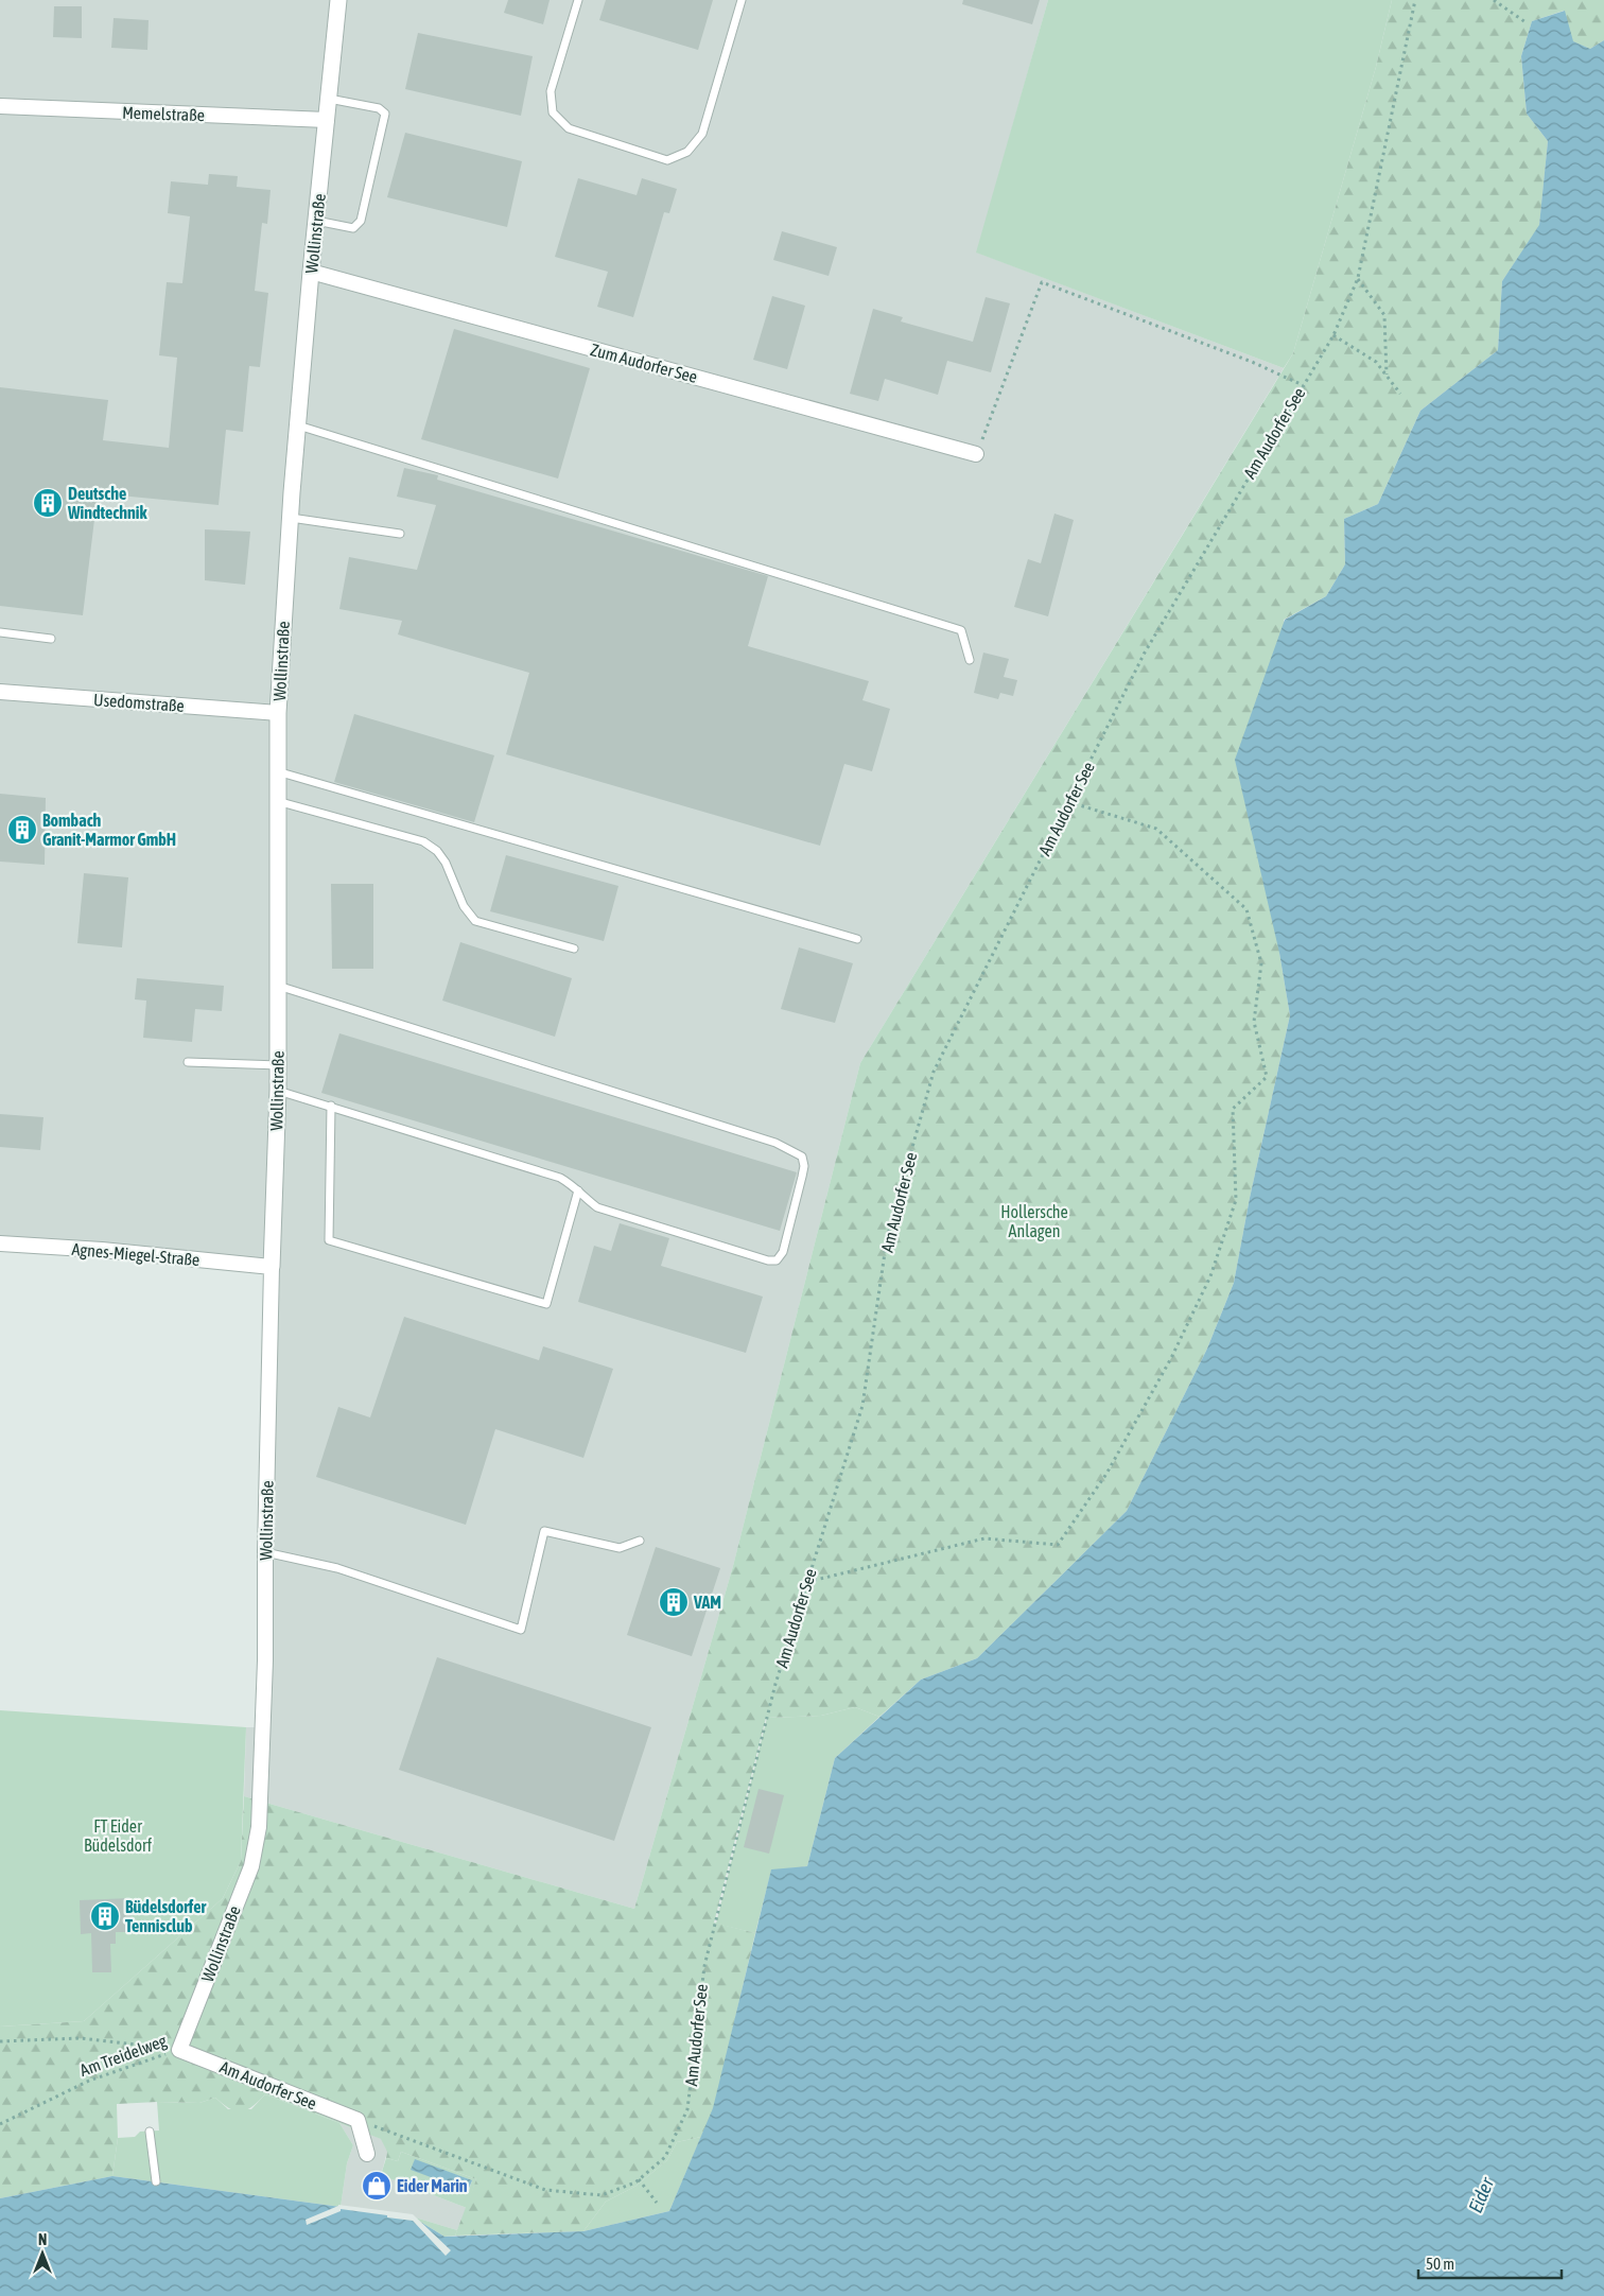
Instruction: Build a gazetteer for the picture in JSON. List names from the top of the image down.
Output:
{
  "streets": {
    "street": [
      "Memelstraße",
      "Wollinstraße",
      "Zum Audorfer See",
      "Am Audorfer See",
      "Usedomstraße",
      "Agnes-Miegel-Straße"
    ],
    "path": ["Am Treidelweg"]
  },
  "crossings": [
    ["Memelstraße", "Wollinstraße"],
    ["Wollinstraße", "Zum Audorfer See"],
    ["Wollinstraße", "Am Audorfer See"],
    ["Wollinstraße", "Usedomstraße"],
    ["Wollinstraße", "Agnes-Miegel-Straße"],
    ["Wollinstraße", "Am Treidelweg"],
    ["Am Audorfer See", "Am Treidelweg"]
  ],
  "water": ["Eider"],
  "parks": ["Hollersche Anlagen", "FT Eider Büdelsdorf"],
  "places": {
    "building": [
      "Deutsche Windtechnik",
      "Bombach Granit-Marmor GmbH",
      "VAM",
      "Büdelsdorfer Tennisclub"
    ],
    "shop": ["Eider Marin"]
  },
  "scale_bar": "50 m",
  "north": "top"
}
